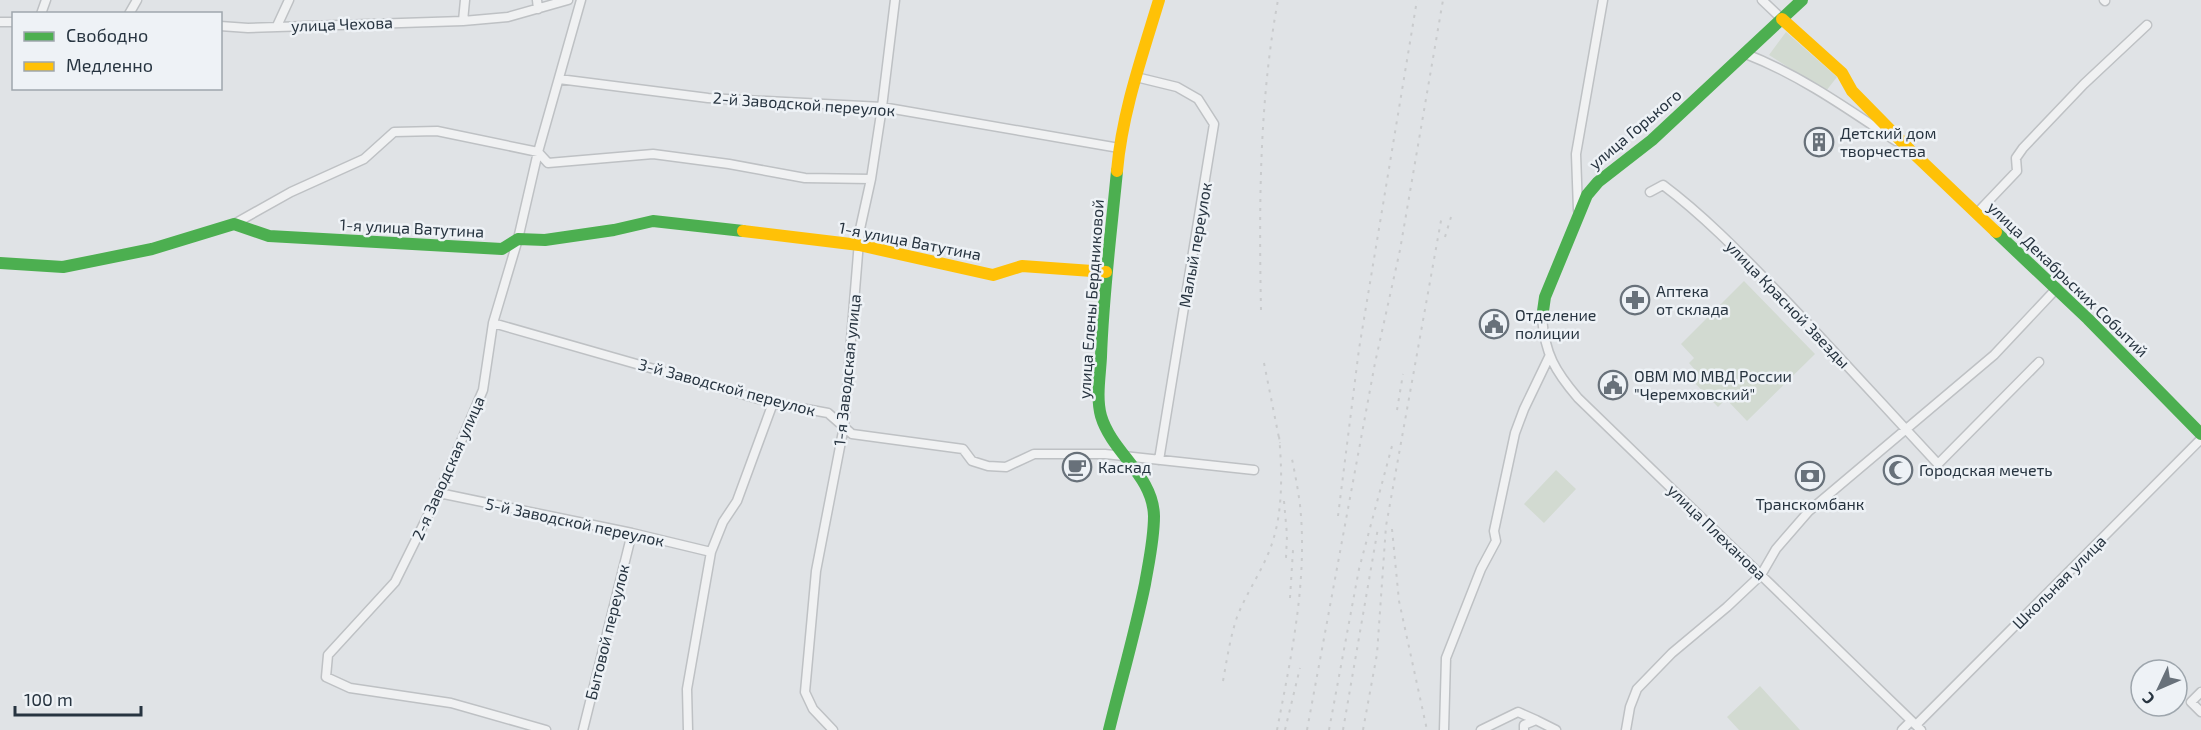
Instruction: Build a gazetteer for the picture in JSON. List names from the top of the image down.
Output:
{
  "streets": {
    "street": [
      "улица Чехова",
      "2-й Заводской переулок",
      "улица Горького",
      "1-я улица Ватутина",
      "Малый переулок",
      "улица Декабрьских Событий",
      "улица Елены Бердниковой",
      "улица Красной Звезды",
      "1-я Заводская улица",
      "3-й Заводской переулок",
      "2-я Заводская улица",
      "5-й Заводской переулок",
      "улица Плеханова",
      "Школьная улица",
      "Бытовой переулок"
    ]
  },
  "crossings": [
    ["2-й Заводской переулок", "улица Елены Бердниковой"],
    ["2-й Заводской переулок", "1-я Заводская улица"],
    ["2-й Заводской переулок", "2-я Заводская улица"],
    ["улица Горького", "улица Декабрьских Событий"],
    ["улица Горького", "улица Плеханова"],
    ["1-я улица Ватутина", "улица Елены Бердниковой"],
    ["1-я улица Ватутина", "1-я Заводская улица"],
    ["1-я улица Ватутина", "2-я Заводская улица"],
    ["Малый переулок", "улица Елены Бердниковой"],
    ["Малый переулок", "3-й Заводской переулок"],
    ["улица Декабрьских Событий", "Школьная улица"],
    ["улица Елены Бердниковой", "3-й Заводской переулок"],
    ["1-я Заводская улица", "3-й Заводской переулок"],
    ["3-й Заводской переулок", "2-я Заводская улица"],
    ["2-я Заводская улица", "5-й Заводской переулок"],
    ["5-й Заводской переулок", "Бытовой переулок"],
    ["улица Плеханова", "Школьная улица"]
  ],
  "places": {
    "building": ["Детский дом творчества"],
    "pharmacy": ["Аптека от склада"],
    "public building": ["Отделение полиции", "ОВМ МО МВД России \"Черемховский\""],
    "cafe": ["Каскад"],
    "mosque": ["Городская мечеть"],
    "bank": ["Транскомбанк"]
  },
  "legend": ["Свободно", "Медленно"],
  "scale_bar": "100 m",
  "north": "bottom left"
}
